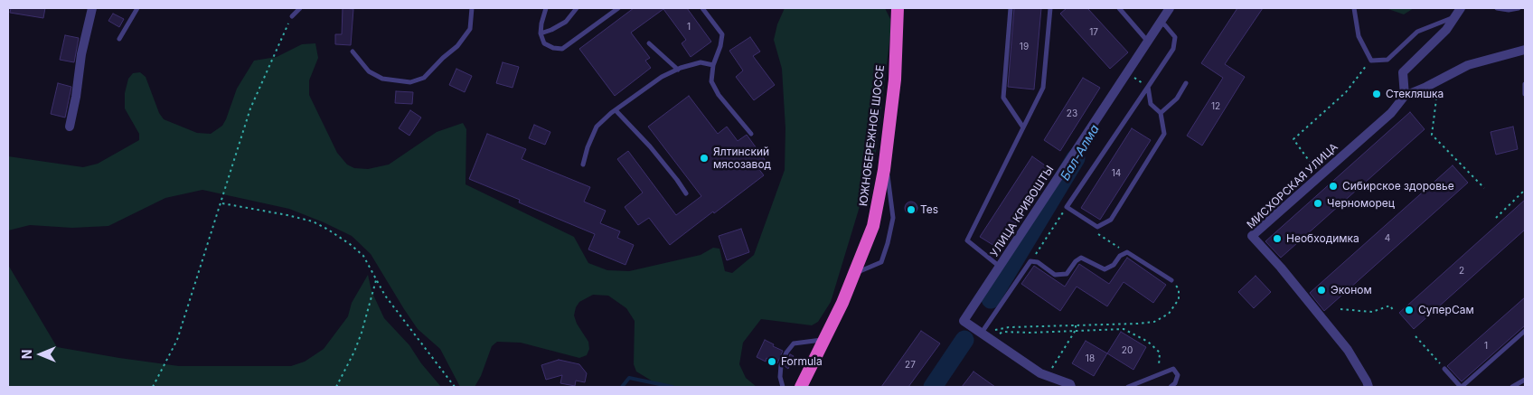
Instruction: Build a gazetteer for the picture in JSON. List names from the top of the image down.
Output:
{
  "streets": {
    "highway": ["ЮЖНОБЕРЕЖНОЕ ШОССЕ"],
    "street": ["МИСХОРСКАЯ УЛИЦА", "УЛИЦА КРИВОШТЫ"]
  },
  "water": ["Бал-Алма"],
  "places": [
    "Стекляшка",
    "Ялтинский мясозавод",
    "Сибирское здоровье",
    "Черноморец",
    "Tes",
    "Необходимка",
    "Эконом",
    "СуперСам",
    "Formula"
  ],
  "house_numbers": [
    "1",
    "17",
    "19",
    "12",
    "23",
    "14",
    "4",
    "2",
    "1",
    "20",
    "18",
    "27"
  ],
  "north": "left"
}
